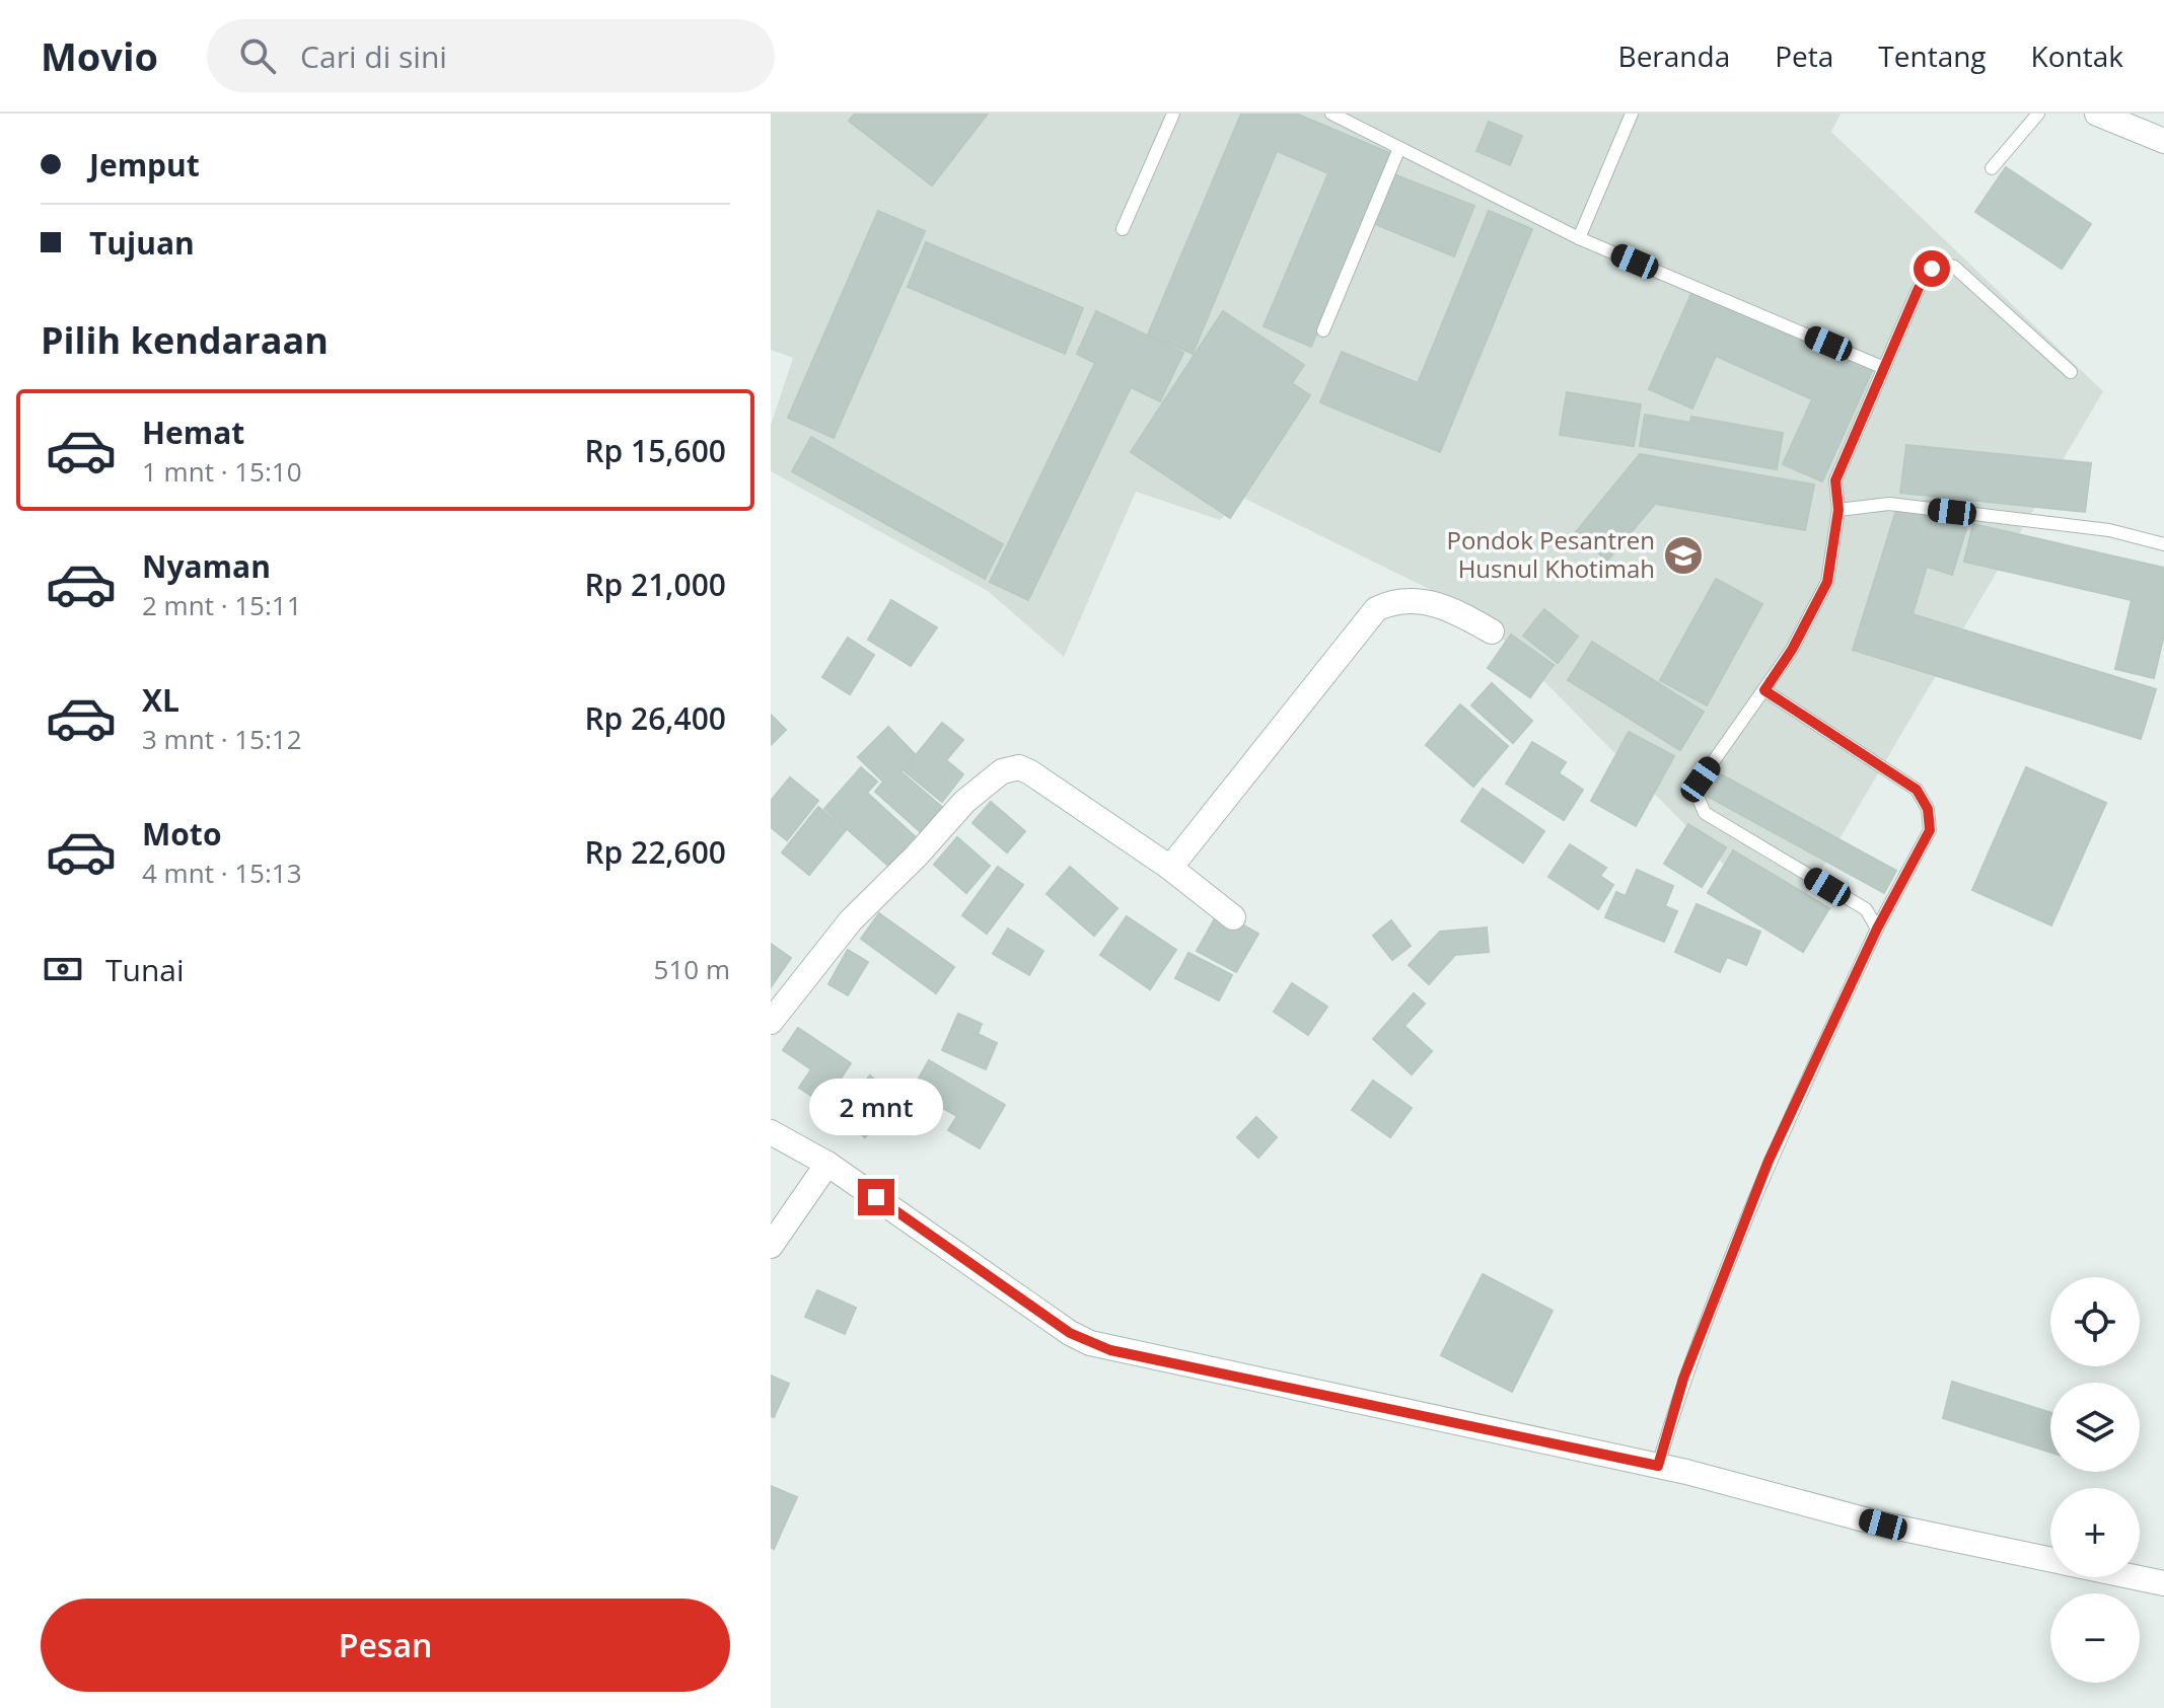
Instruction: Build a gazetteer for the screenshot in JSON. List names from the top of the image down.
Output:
{
  "places": {
    "school or university": ["Pondok Pesantren Husnul Khotimah"]
  },
  "page": {
    "header": "Movio",
    "search": "Cari di sini",
    "nav": [
      "Beranda",
      "Peta",
      "Tentang",
      "Kontak"
    ],
    "banner": ["Jemput", "Tujuan"],
    "heading": "Pilih kendaraan",
    "list": [
      {
        "name": "Hemat",
        "note": "1 mnt · 15:10",
        "value": "Rp 15,600"
      },
      {
        "name": "Nyaman",
        "note": "2 mnt · 15:11",
        "value": "Rp 21,000"
      },
      {
        "name": "XL",
        "note": "3 mnt · 15:12",
        "value": "Rp 26,400"
      },
      {
        "name": "Moto",
        "note": "4 mnt · 15:13",
        "value": "Rp 22,600"
      }
    ],
    "pay": ["Tunai", "510 m"],
    "bubble": "2 mnt",
    "map_buttons": ["+", "−"],
    "buttons": "Pesan"
  }
}
